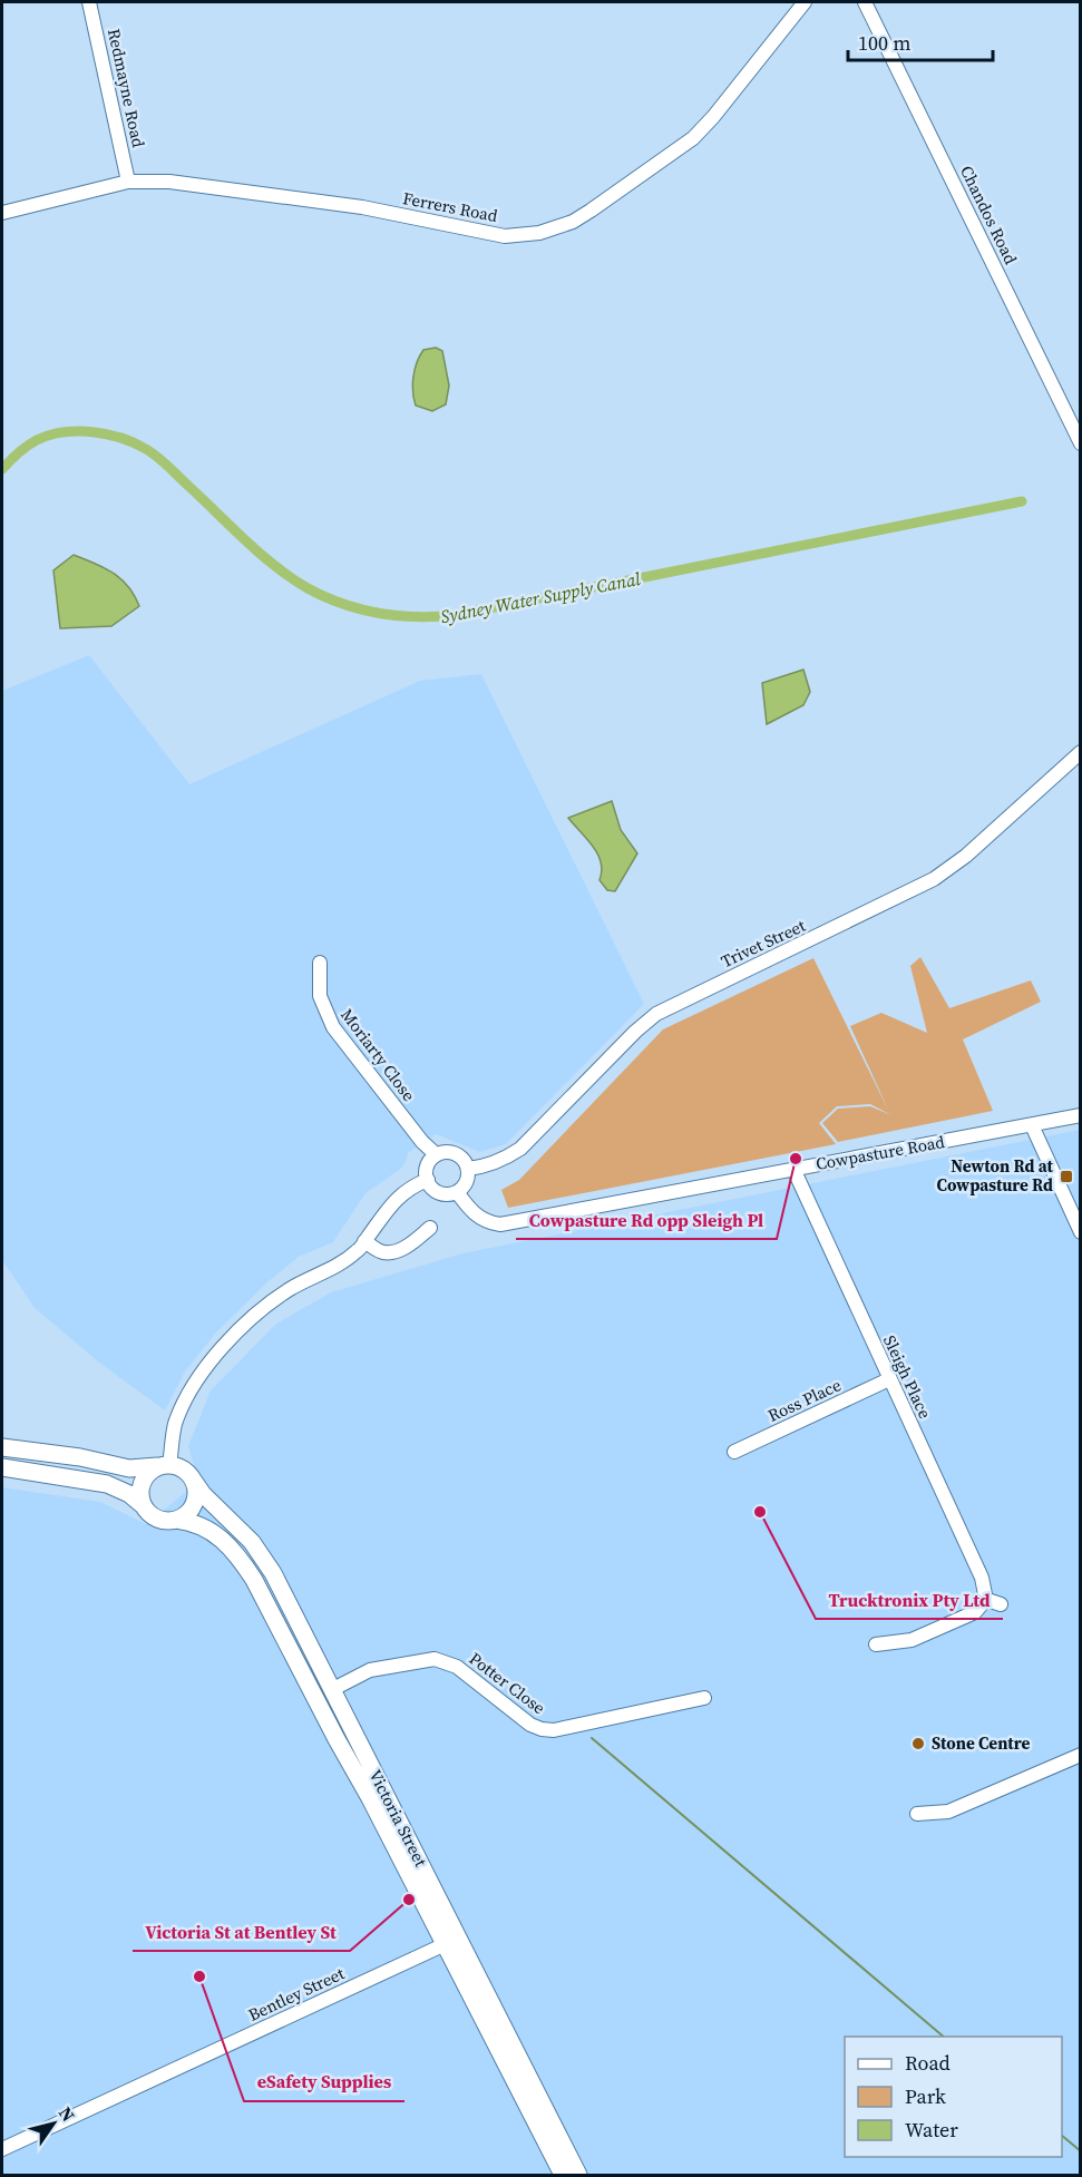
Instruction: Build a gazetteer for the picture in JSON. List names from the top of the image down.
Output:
{
  "streets": {
    "main road": ["Victoria Street"],
    "street": [
      "Redmayne Road",
      "Ferrers Road",
      "Chandos Road",
      "Trivet Street",
      "Moriarty Close",
      "Cowpasture Road",
      "Sleigh Place",
      "Ross Place",
      "Potter Close",
      "Bentley Street"
    ]
  },
  "crossings": [
    ["Redmayne Road", "Ferrers Road"],
    ["Trivet Street", "Moriarty Close"],
    ["Trivet Street", "Cowpasture Road"],
    ["Moriarty Close", "Cowpasture Road"],
    ["Cowpasture Road", "Sleigh Place"],
    ["Sleigh Place", "Ross Place"],
    ["Potter Close", "Victoria Street"],
    ["Victoria Street", "Bentley Street"]
  ],
  "water": ["Sydney Water Supply Canal"],
  "places": {
    "other": [
      "Cowpasture Rd opp Sleigh Pl",
      "Trucktronix Pty Ltd",
      "Stone Centre",
      "Victoria St at Bentley St",
      "eSafety Supplies"
    ],
    "transit": ["Newton Rd at Cowpasture Rd"]
  },
  "legend": ["Road", "Park", "Water"],
  "scale_bar": "100 m",
  "north": "top right"
}
